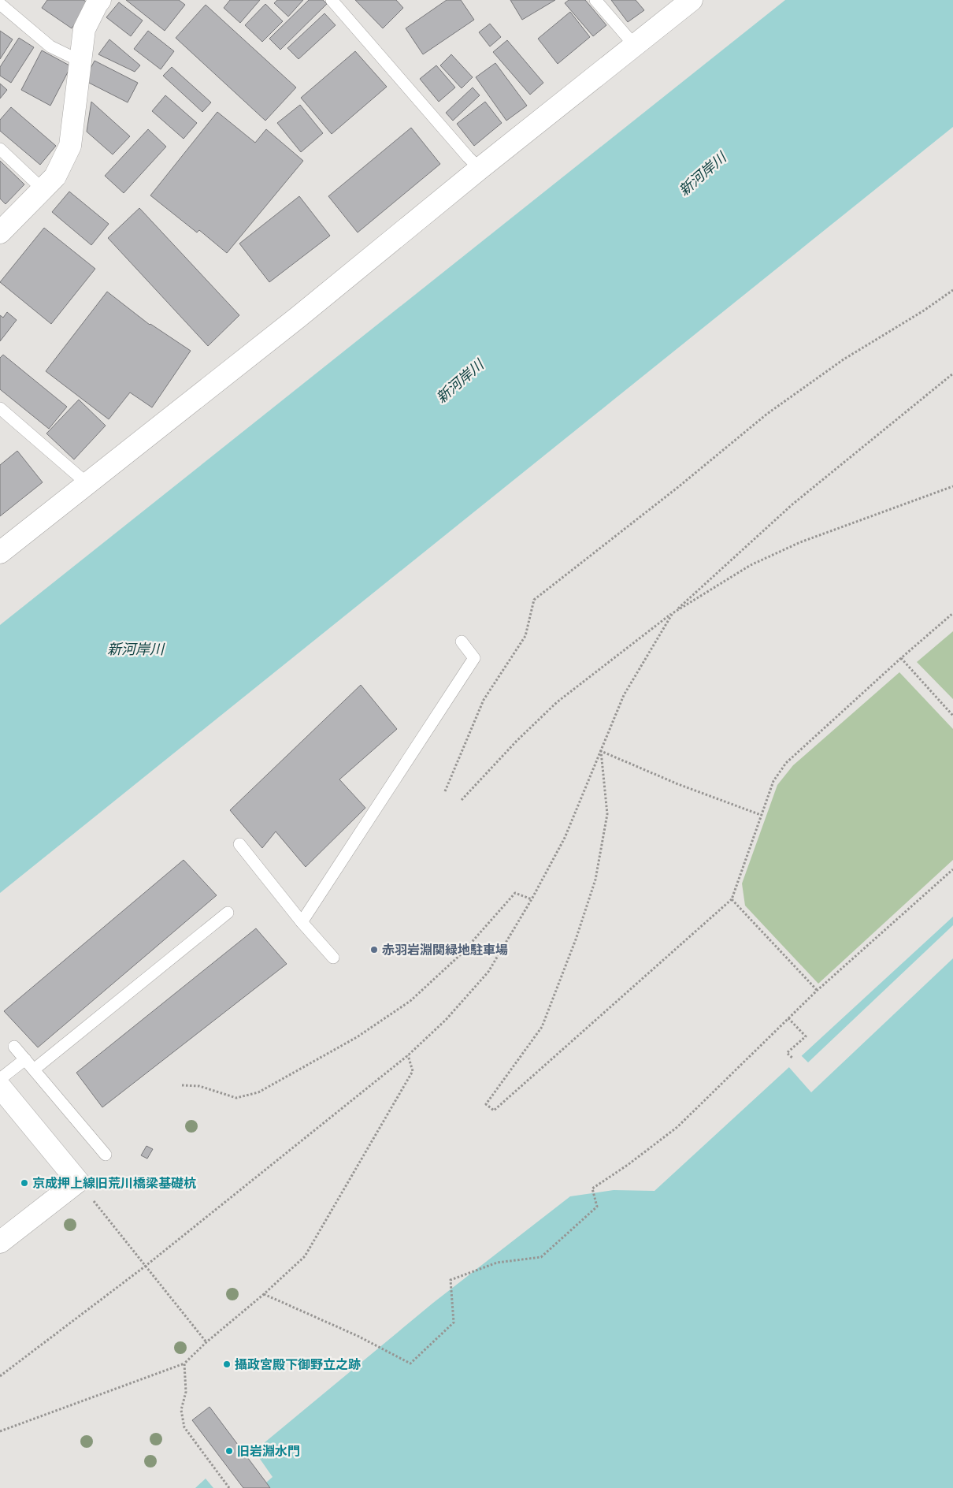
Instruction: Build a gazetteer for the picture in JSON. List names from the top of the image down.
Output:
{
  "water": ["新河岸川"],
  "places": [
    "赤羽岩淵関緑地駐車場",
    "京成押上線旧荒川橋梁基礎杭",
    "攝政宮殿下御野立之跡",
    "旧岩淵水門"
  ]
}
